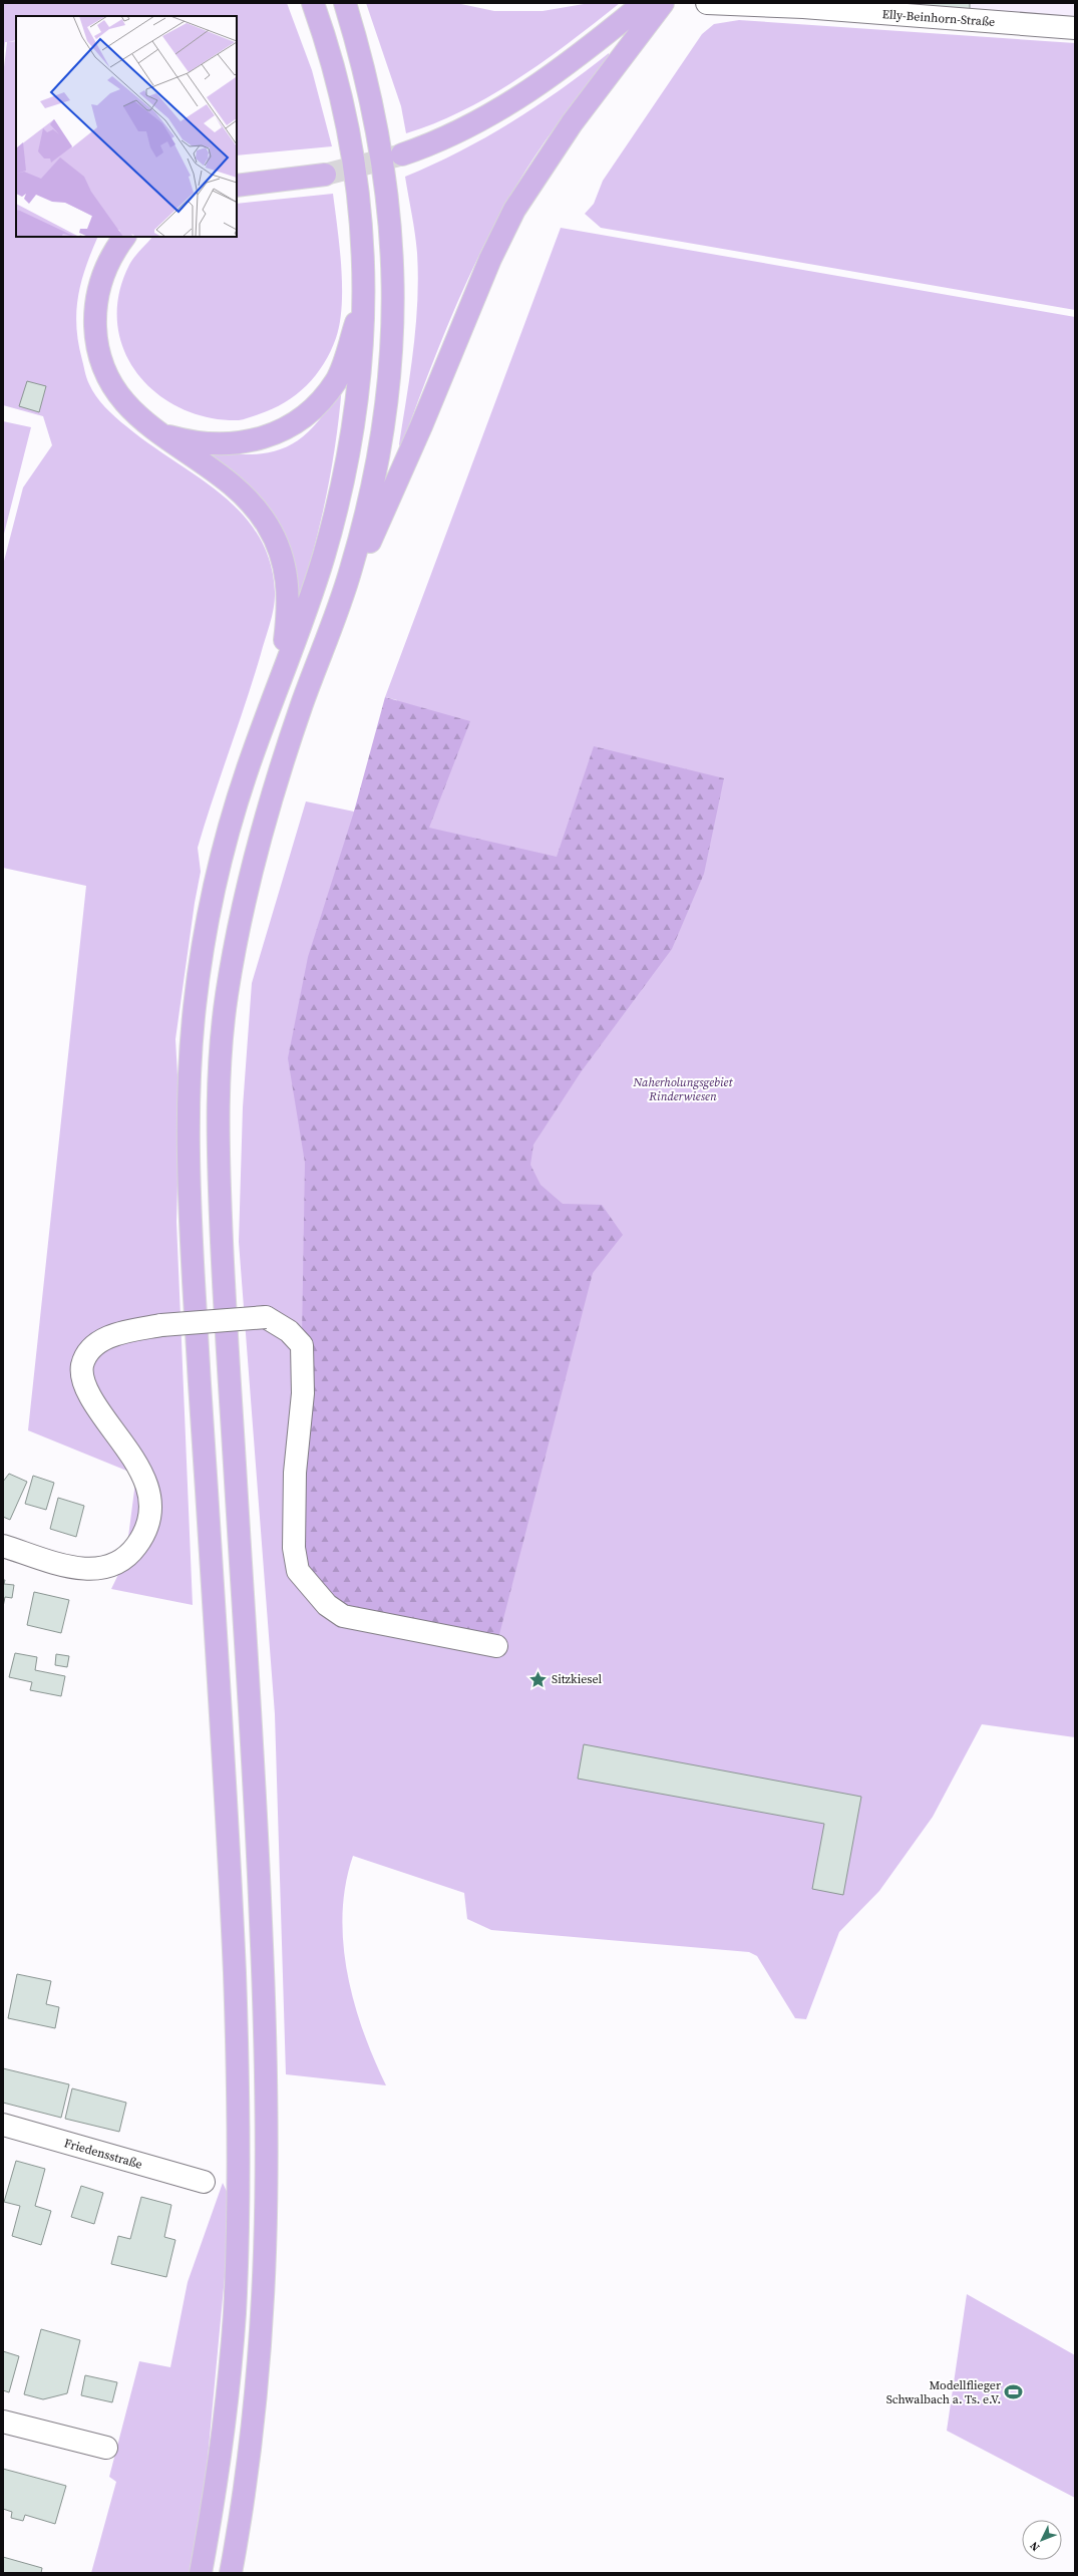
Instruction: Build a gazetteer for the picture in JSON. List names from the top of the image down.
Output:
{
  "streets": {
    "street": ["Elly-Beinhorn-Straße", "Friedensstraße"]
  },
  "parks": ["Naherholungsgebiet Rinderwiesen"],
  "places": {
    "place": ["Sitzkiesel"],
    "sports": ["Modellflieger Schwalbach a. Ts. e.V."]
  },
  "north": "bottom left"
}
